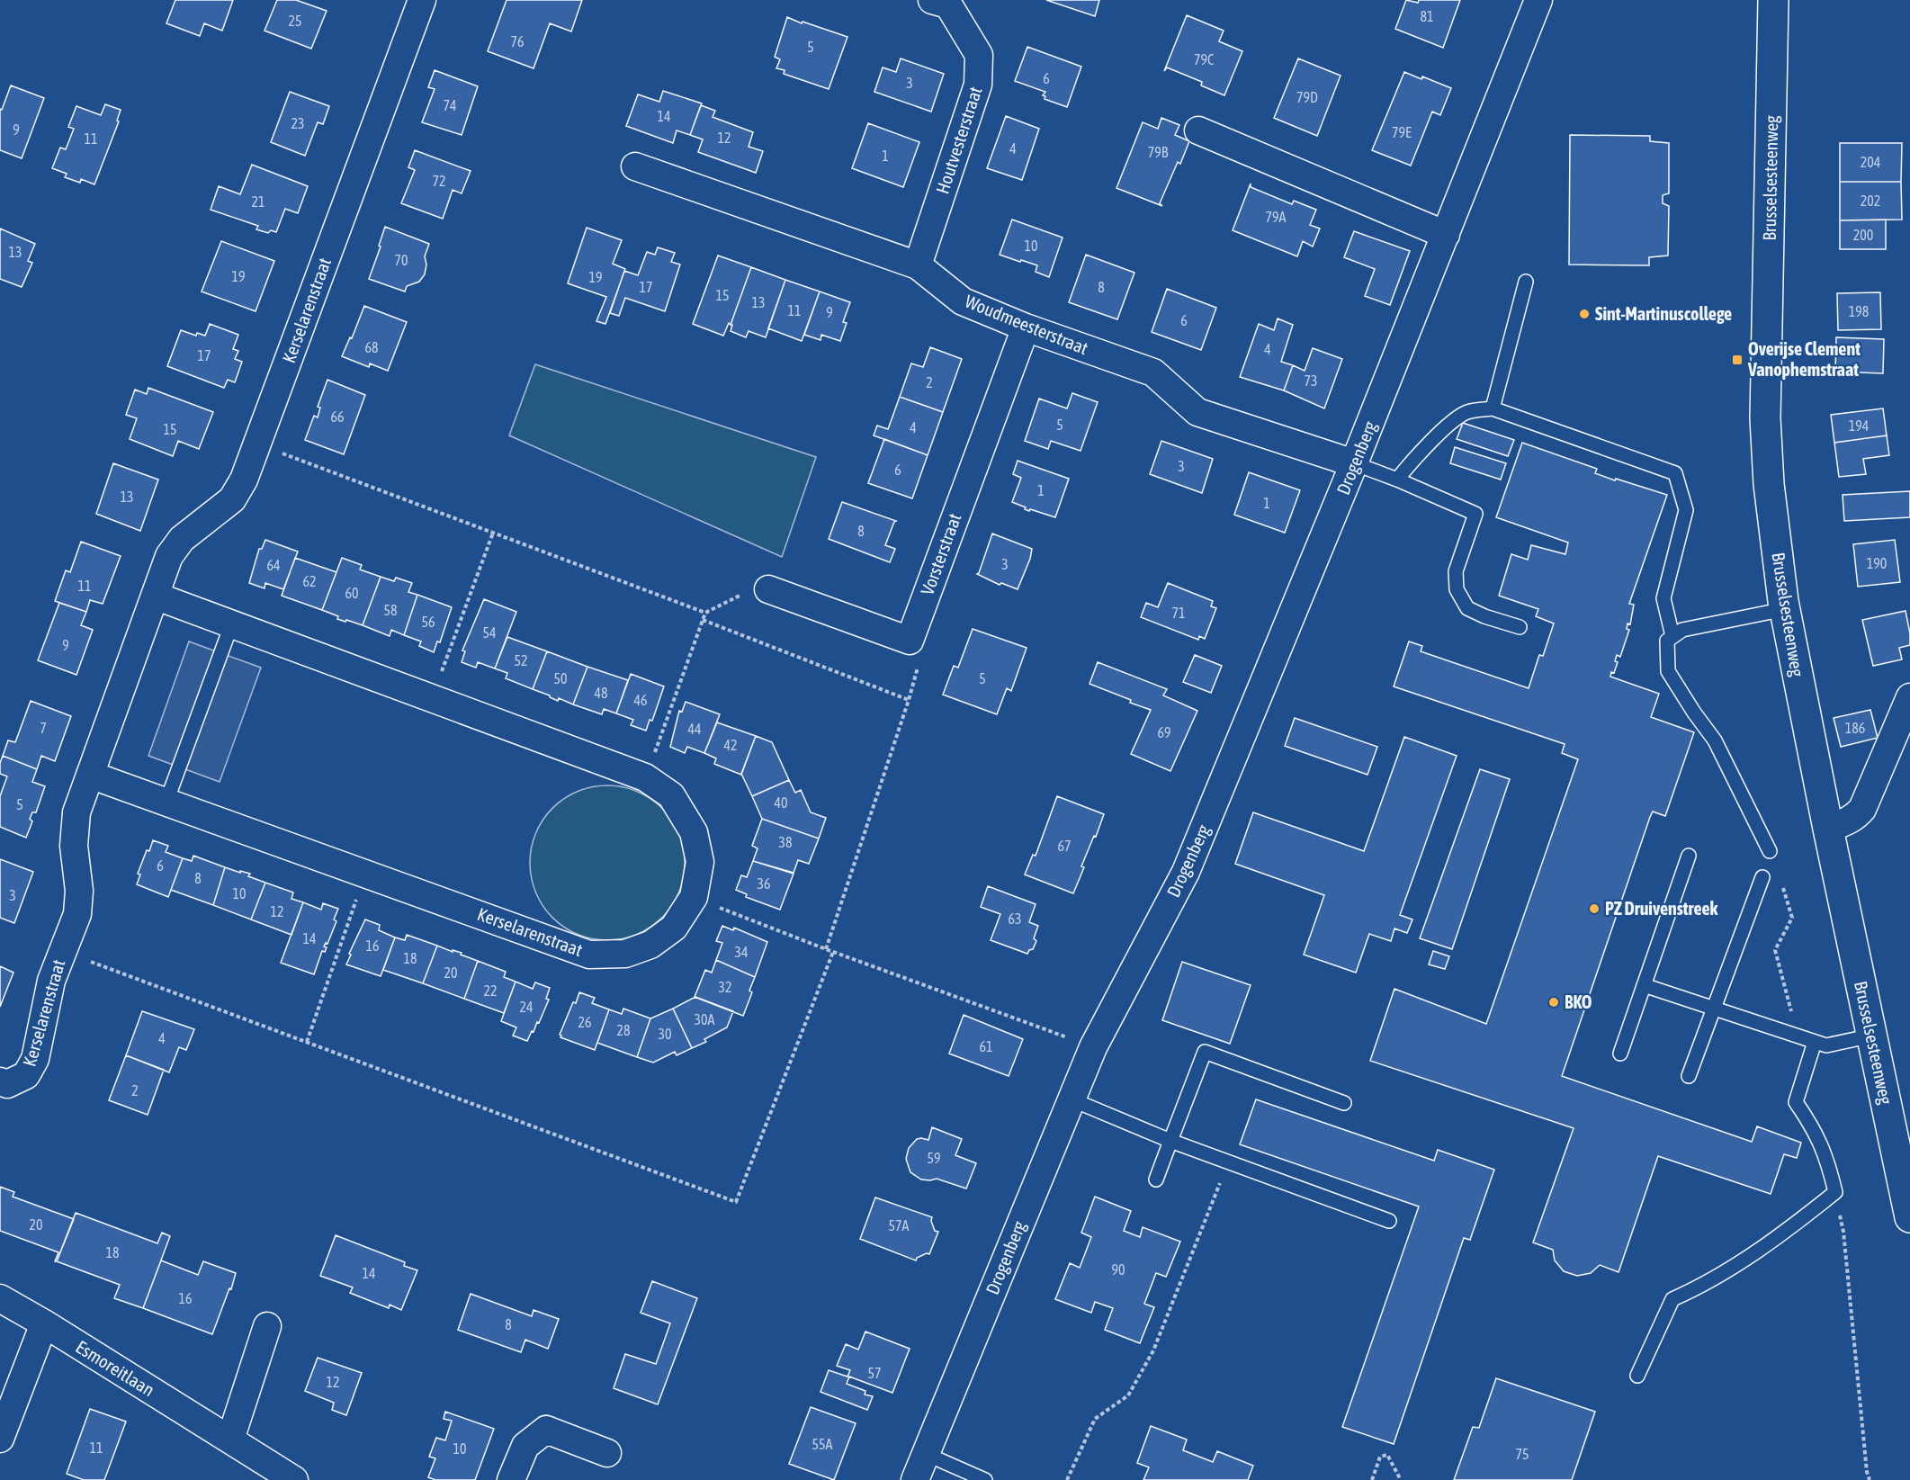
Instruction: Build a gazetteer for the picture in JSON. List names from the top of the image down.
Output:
{
  "streets": {
    "main road": ["Brusselsesteenweg"],
    "street": [
      "Houtvesterstraat",
      "Kerselarenstraat",
      "Woudmeesterstraat",
      "Drogenberg",
      "Vorsterstraat",
      "Esmoreitlaan"
    ]
  },
  "crossings": [
    ["Houtvesterstraat", "Woudmeesterstraat"],
    ["Woudmeesterstraat", "Drogenberg"],
    ["Woudmeesterstraat", "Vorsterstraat"]
  ],
  "places": {
    "other": ["Sint-Martinuscollege", "PZ Druivenstreek", "BKO"],
    "transit": ["Overijse Clement Vanophemstraat"]
  },
  "house_numbers": [
    "81",
    "25",
    "76",
    "5",
    "79C",
    "6",
    "3",
    "79D",
    "74",
    "14",
    "23",
    "9",
    "79E",
    "12",
    "11",
    "4",
    "79B",
    "1",
    "204",
    "72",
    "202",
    "21",
    "79A",
    "200",
    "10",
    "13",
    "70",
    "19",
    "19",
    "17",
    "8",
    "15",
    "13",
    "11",
    "198",
    "9",
    "6",
    "68",
    "4",
    "17",
    "73",
    "2",
    "66",
    "5",
    "194",
    "4",
    "15",
    "3",
    "6",
    "1",
    "13",
    "1",
    "8",
    "190",
    "3",
    "64",
    "62",
    "11",
    "60",
    "58",
    "71",
    "56",
    "54",
    "9",
    "52",
    "50",
    "5",
    "48",
    "46",
    "7",
    "186",
    "44",
    "69",
    "42",
    "40",
    "5",
    "38",
    "67",
    "6",
    "8",
    "36",
    "10",
    "3",
    "12",
    "63",
    "14",
    "16",
    "34",
    "18",
    "20",
    "32",
    "22",
    "24",
    "30A",
    "26",
    "28",
    "30",
    "4",
    "61",
    "2",
    "59",
    "20",
    "57A",
    "18",
    "90",
    "14",
    "16",
    "8",
    "57",
    "12",
    "55A",
    "11",
    "10",
    "75"
  ]
}
